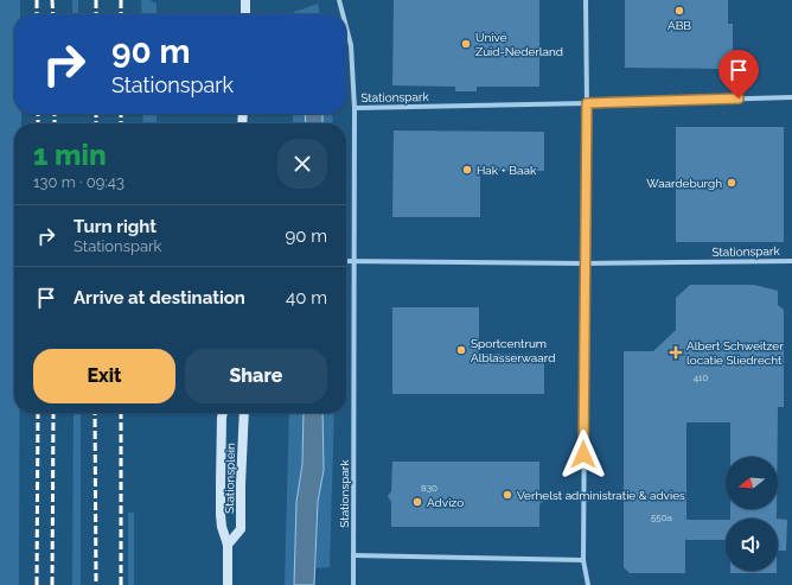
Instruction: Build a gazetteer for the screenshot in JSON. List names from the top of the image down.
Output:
{
  "streets": {
    "main road": ["Stationsplein"],
    "street": ["Stationspark"]
  },
  "places": {
    "other": [
      "ABB",
      "Univé Zuid-Nederland",
      "Hak + Baak",
      "Waardeburgh",
      "Sportcentrum Alblasserwaard",
      "Verhelst administratie & advies",
      "Advizo"
    ],
    "health": ["Albert Schweitzer locatie Sliedrecht"]
  },
  "house_numbers": ["410", "830", "550a"],
  "north": "left",
  "page": {
    "turn": ["90 m", "Stationspark"],
    "heading": ["1 min", "130 m · 09:43"],
    "list": [
      {
        "name": "Turn right",
        "note": "Stationspark",
        "value": "90 m"
      },
      {
        "name": "Arrive at destination",
        "value": "40 m"
      }
    ],
    "buttons": ["Exit", "Share"]
  }
}
